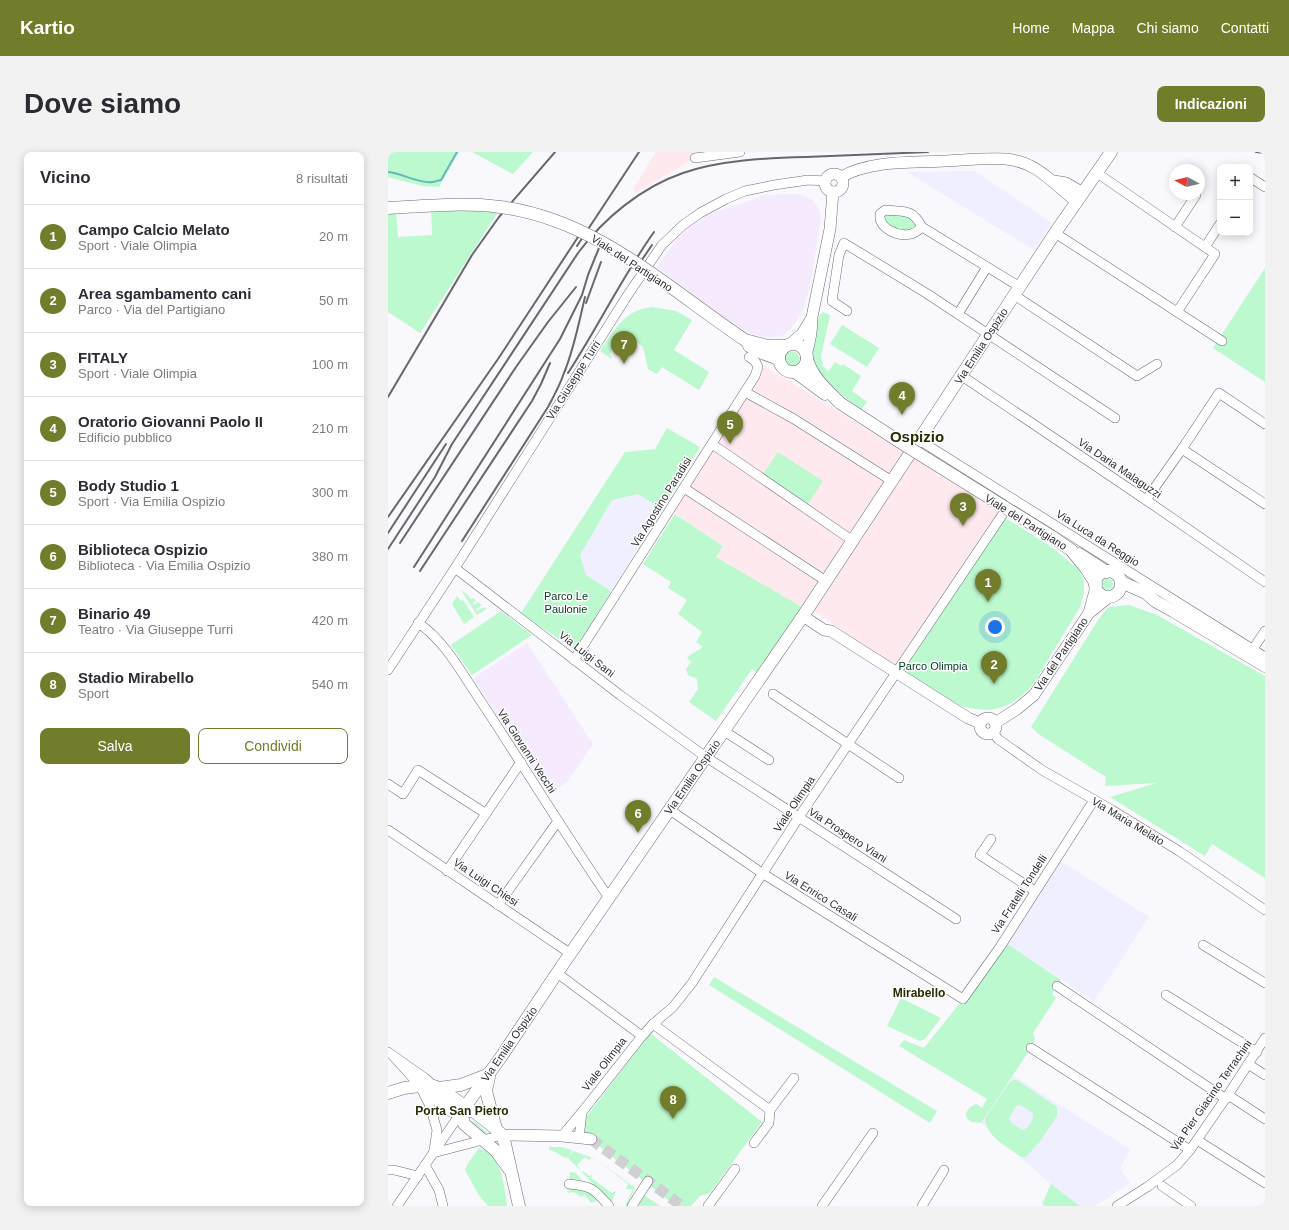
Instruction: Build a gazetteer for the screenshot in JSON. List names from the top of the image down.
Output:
{
  "streets": {
    "main road": ["Viale del Partigiano", "Via Emilia Ospizio"],
    "street": [
      "Via Giuseppe Turri",
      "Via Daria Malaguzzi",
      "Via Agostino Paradisi",
      "Via Luca da Reggio",
      "Via Luigi Sani",
      "Via del Partigiano",
      "Via Giovanni Vecchi",
      "Viale Olimpia",
      "Via Maria Melato",
      "Via Prospero Viani",
      "Via Luigi Chiesi",
      "Via Fratelli Tondelli",
      "Via Enrico Casali",
      "Via Pier Giacinto Terrachini"
    ]
  },
  "crossings": [
    ["Viale del Partigiano", "Via del Partigiano"],
    ["Via Emilia Ospizio", "Via Daria Malaguzzi"],
    ["Via Emilia Ospizio", "Via Luca da Reggio"],
    ["Via Emilia Ospizio", "Via Luigi Sani"],
    ["Via Emilia Ospizio", "Via Giovanni Vecchi"],
    ["Via Emilia Ospizio", "Via Prospero Viani"],
    ["Via Emilia Ospizio", "Via Luigi Chiesi"],
    ["Via Emilia Ospizio", "Via Enrico Casali"],
    ["Via Giuseppe Turri", "Via Luigi Sani"],
    ["Via Giuseppe Turri", "Via Giovanni Vecchi"],
    ["Via Agostino Paradisi", "Via Luigi Sani"],
    ["Via Luca da Reggio", "Viale Olimpia"],
    ["Via Luigi Sani", "Via Prospero Viani"],
    ["Via del Partigiano", "Via Maria Melato"],
    ["Viale Olimpia", "Via Prospero Viani"],
    ["Viale Olimpia", "Via Enrico Casali"],
    ["Via Maria Melato", "Via Fratelli Tondelli"],
    ["Via Fratelli Tondelli", "Via Enrico Casali"]
  ],
  "districts": ["Ospizio", "Mirabello", "Porta San Pietro"],
  "parks": ["Parco Le Paulonie", "Parco Olimpia"],
  "north": "left",
  "page": {
    "header": "Kartio",
    "nav": [
      "Home",
      "Mappa",
      "Chi siamo",
      "Contatti"
    ],
    "buttons": [
      "Indicazioni",
      ["Salva", "Condividi"]
    ],
    "title": "Dove siamo",
    "heading": ["Vicino", "8 risultati"],
    "map_buttons": ["+", "−"],
    "list": [
      {
        "mark": "1",
        "name": "Campo Calcio Melato",
        "note": "Sport · Viale Olimpia",
        "value": "20 m"
      },
      {
        "mark": "2",
        "name": "Area sgambamento cani",
        "note": "Parco · Via del Partigiano",
        "value": "50 m"
      },
      {
        "mark": "3",
        "name": "FITALY",
        "note": "Sport · Viale Olimpia",
        "value": "100 m"
      },
      {
        "mark": "4",
        "name": "Oratorio Giovanni Paolo II",
        "note": "Edificio pubblico",
        "value": "210 m"
      },
      {
        "mark": "5",
        "name": "Body Studio 1",
        "note": "Sport · Via Emilia Ospizio",
        "value": "300 m"
      },
      {
        "mark": "6",
        "name": "Biblioteca Ospizio",
        "note": "Biblioteca · Via Emilia Ospizio",
        "value": "380 m"
      },
      {
        "mark": "7",
        "name": "Binario 49",
        "note": "Teatro · Via Giuseppe Turri",
        "value": "420 m"
      },
      {
        "mark": "8",
        "name": "Stadio Mirabello",
        "note": "Sport",
        "value": "540 m"
      }
    ],
    "pins": [
      "7",
      "4",
      "5",
      "3",
      "1",
      "2",
      "6",
      "8"
    ]
  }
}
